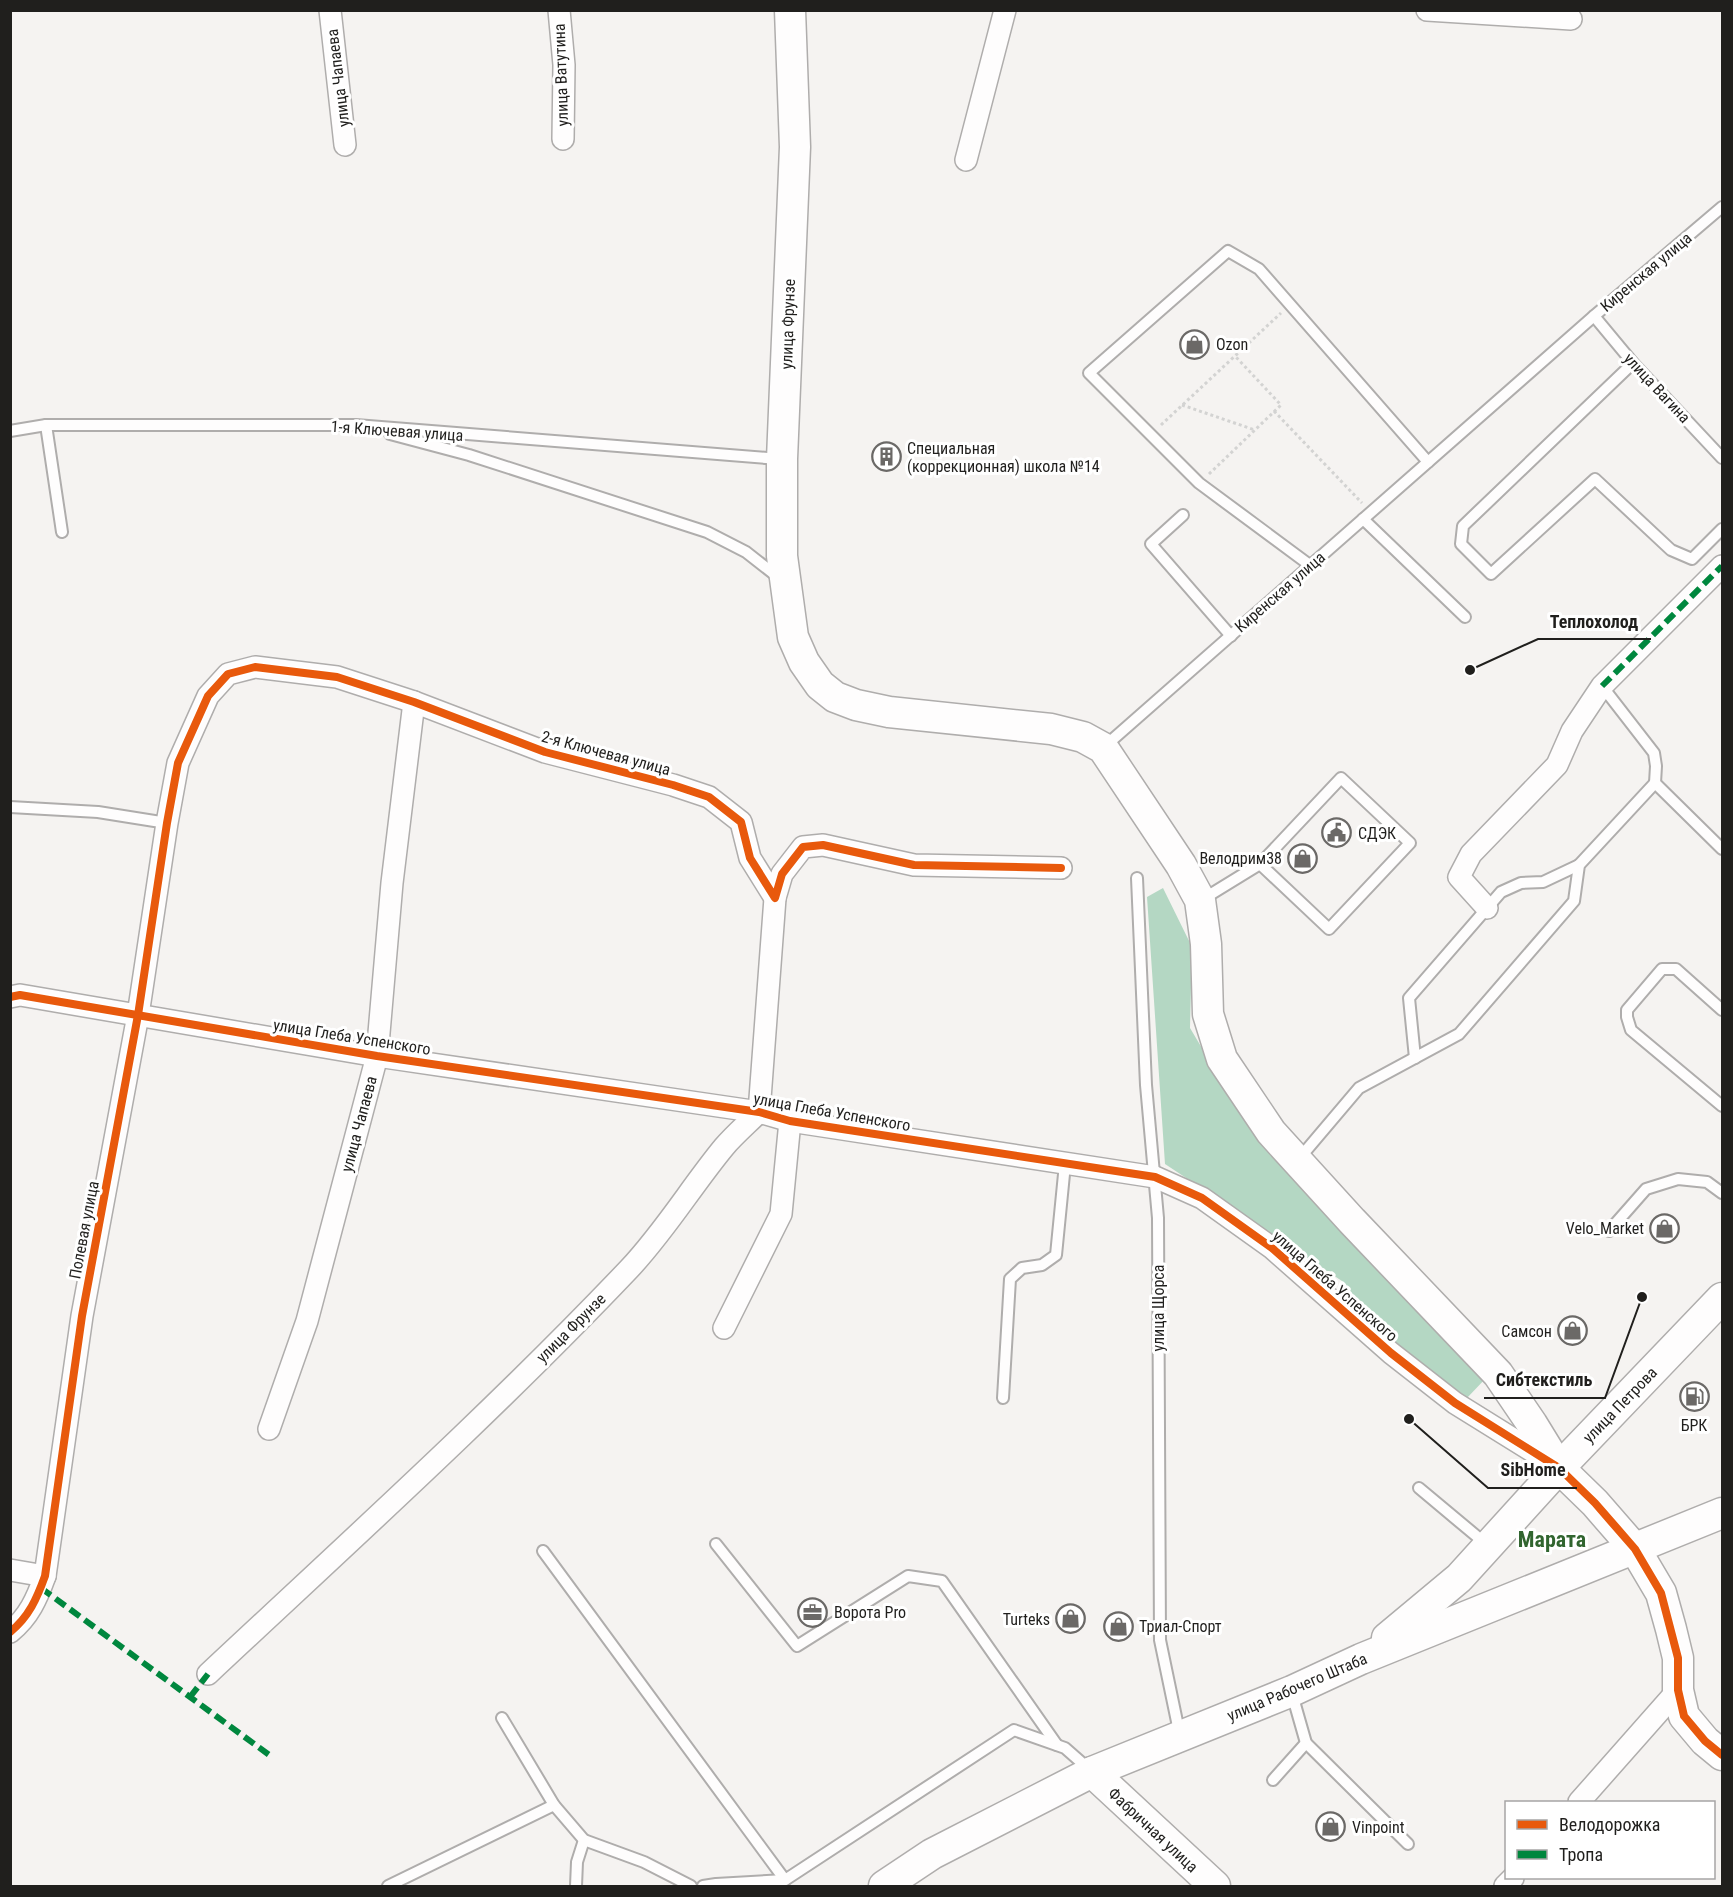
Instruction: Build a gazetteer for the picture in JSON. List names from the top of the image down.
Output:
{
  "streets": {
    "street": [
      "улица Ватутина",
      "улица Чапаева",
      "улица Фрунзе",
      "2-я Ключевая улица",
      "улица Глеба Успенского",
      "Полевая улица",
      "улица Петрова",
      "улица Рабочего Штаба",
      "Фабричная улица"
    ],
    "lane": [
      "Киренская улица",
      "улица Вагина",
      "1-я Ключевая улица",
      "улица Щорса"
    ]
  },
  "crossings": [
    ["улица Чапаева", "2-я Ключевая улица"],
    ["улица Чапаева", "улица Глеба Успенского"],
    ["Киренская улица", "улица Фрунзе"],
    ["Киренская улица", "улица Вагина"],
    ["улица Фрунзе", "1-я Ключевая улица"],
    ["улица Фрунзе", "улица Глеба Успенского"],
    ["2-я Ключевая улица", "Полевая улица"],
    ["улица Глеба Успенского", "Полевая улица"],
    ["улица Глеба Успенского", "улица Щорса"],
    ["улица Глеба Успенского", "улица Петрова"],
    ["улица Щорса", "улица Рабочего Штаба"],
    ["улица Петрова", "улица Рабочего Штаба"],
    ["улица Рабочего Штаба", "Фабричная улица"]
  ],
  "districts": ["Марата"],
  "places": {
    "shop": [
      "Ozon",
      "Велодрим38",
      "Velo_Market",
      "Самсон",
      "Turteks",
      "Триал-Спорт",
      "Vinpoint"
    ],
    "building": ["Специальная (коррекционная) школа №14"],
    "other": ["Теплохолод", "Сибтекстиль", "SibHome"],
    "public building": ["СДЭК"],
    "fuel station": ["БРК"],
    "office": ["Ворота Pro"]
  },
  "legend": ["Велодорожка", "Тропа"]
}
